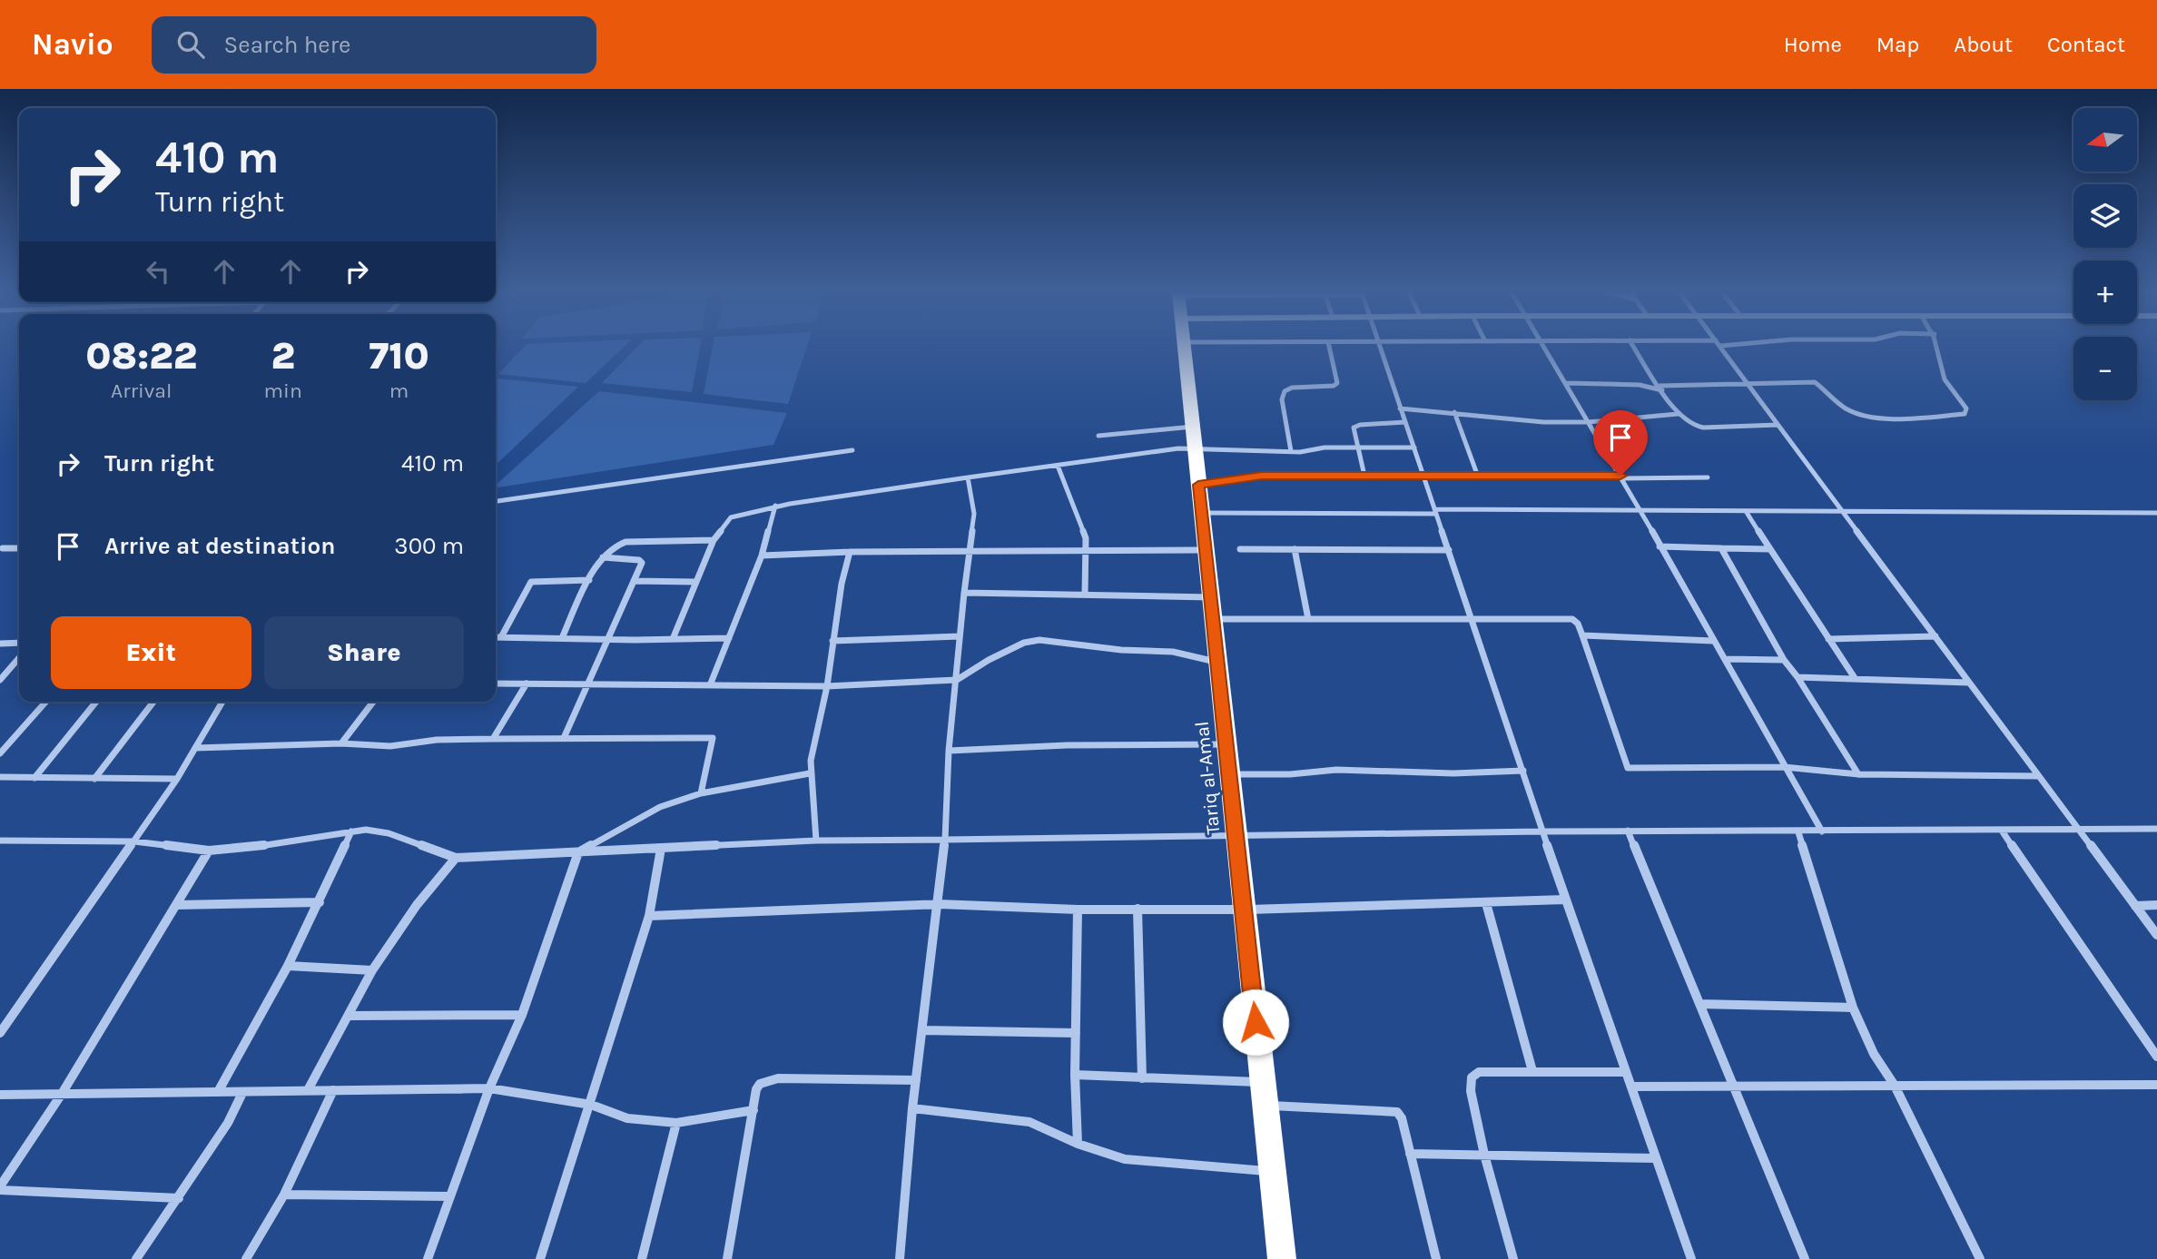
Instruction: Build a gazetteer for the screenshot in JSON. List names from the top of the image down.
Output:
{
  "streets": {
    "highway": ["Tariq al-Amal"]
  },
  "north": "left",
  "page": {
    "header": "Navio",
    "search": "Search here",
    "nav": [
      "Home",
      "Map",
      "About",
      "Contact"
    ],
    "map_buttons": ["+", "−"],
    "turn": ["410 m", "Turn right"],
    "eta": [
      "08:22",
      "Arrival",
      "2",
      "min",
      "710",
      "m"
    ],
    "list": [
      {
        "name": "Turn right",
        "value": "410 m"
      },
      {
        "name": "Arrive at destination",
        "value": "300 m"
      }
    ],
    "buttons": ["Exit", "Share"]
  }
}
